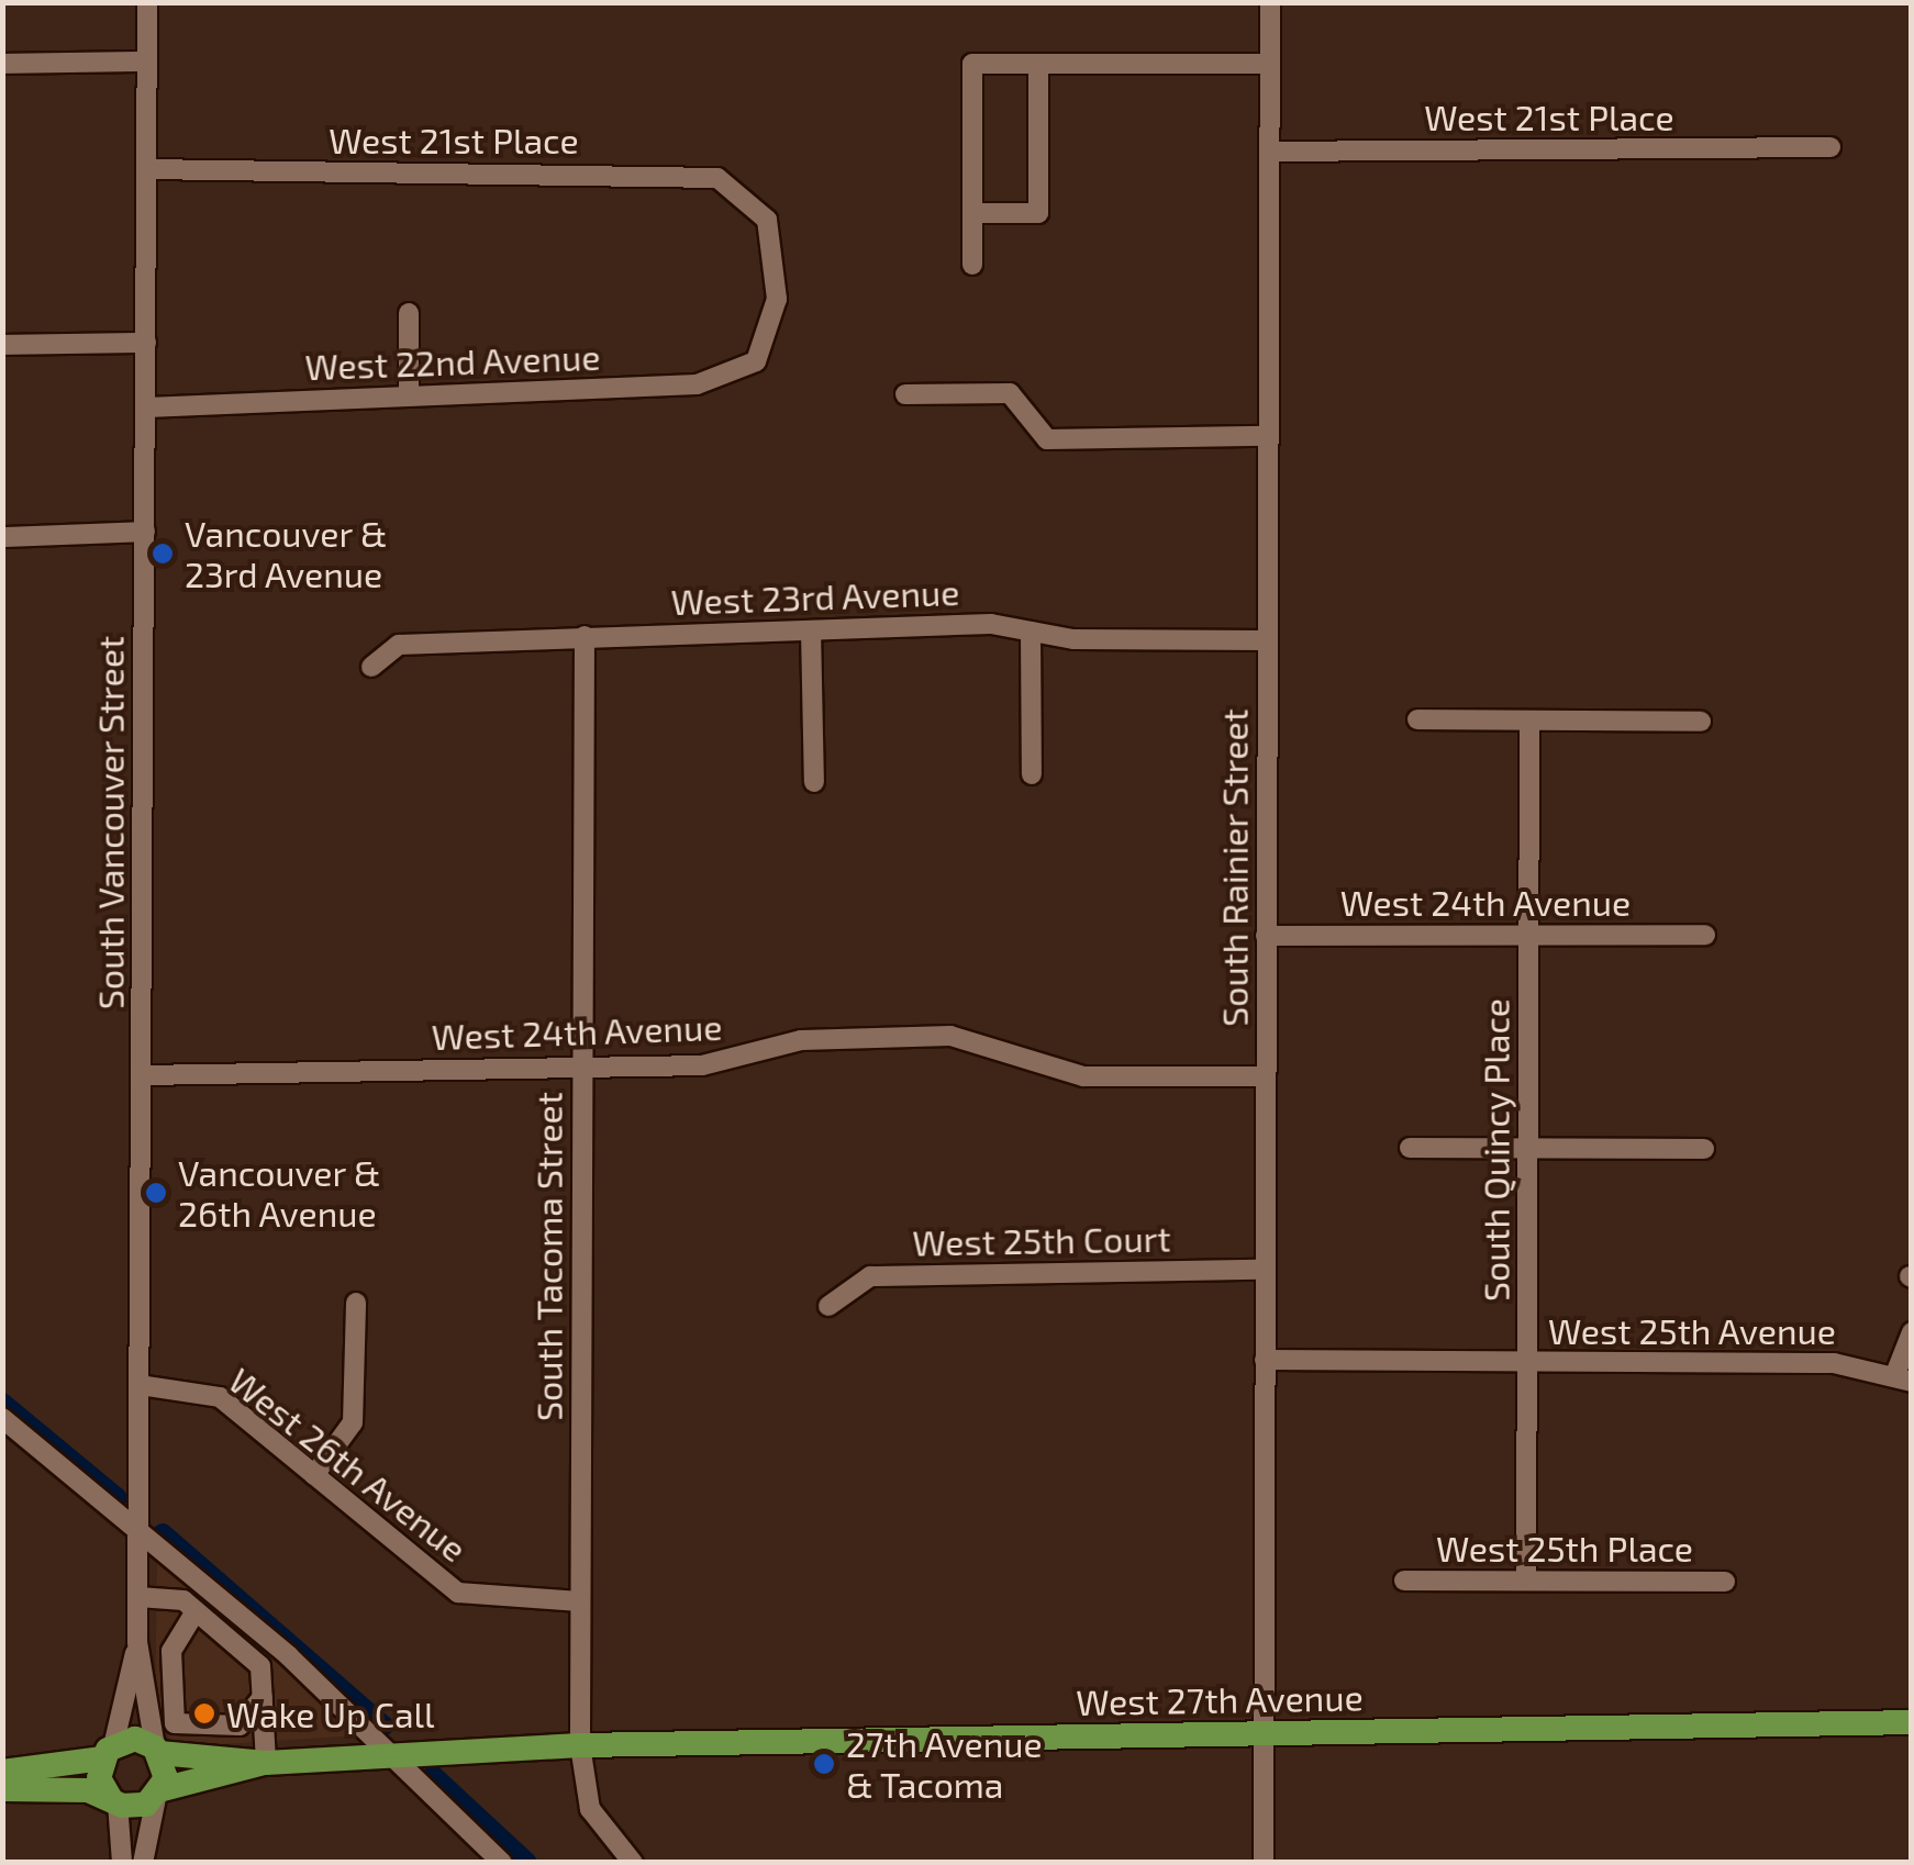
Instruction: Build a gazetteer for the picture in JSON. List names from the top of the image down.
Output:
{
  "streets": {
    "main road": ["West 27th Avenue"],
    "street": [
      "West 21st Place",
      "West 22nd Avenue",
      "West 23rd Avenue",
      "South Vancouver Street",
      "South Rainier Street",
      "West 24th Avenue",
      "South Quincy Place",
      "West 25th Court",
      "South Tacoma Street",
      "West 25th Avenue",
      "West 26th Avenue",
      "West 25th Place"
    ]
  },
  "crossings": [
    ["West 21st Place", "West 22nd Avenue"],
    ["West 21st Place", "South Vancouver Street"],
    ["West 21st Place", "South Rainier Street"],
    ["West 22nd Avenue", "South Vancouver Street"],
    ["West 23rd Avenue", "South Rainier Street"],
    ["West 23rd Avenue", "South Tacoma Street"],
    ["South Vancouver Street", "West 24th Avenue"],
    ["South Vancouver Street", "West 26th Avenue"],
    ["South Vancouver Street", "West 27th Avenue"],
    ["South Rainier Street", "West 24th Avenue"],
    ["South Rainier Street", "West 25th Court"],
    ["South Rainier Street", "West 25th Avenue"],
    ["South Rainier Street", "West 27th Avenue"],
    ["West 24th Avenue", "South Quincy Place"],
    ["West 24th Avenue", "South Tacoma Street"],
    ["South Quincy Place", "West 25th Avenue"],
    ["South Quincy Place", "West 25th Place"],
    ["South Tacoma Street", "West 26th Avenue"],
    ["South Tacoma Street", "West 27th Avenue"]
  ],
  "places": [
    "Vancouver & 23rd Avenue",
    "Vancouver & 26th Avenue",
    "Wake Up Call",
    "27th Avenue & Tacoma"
  ]
}
